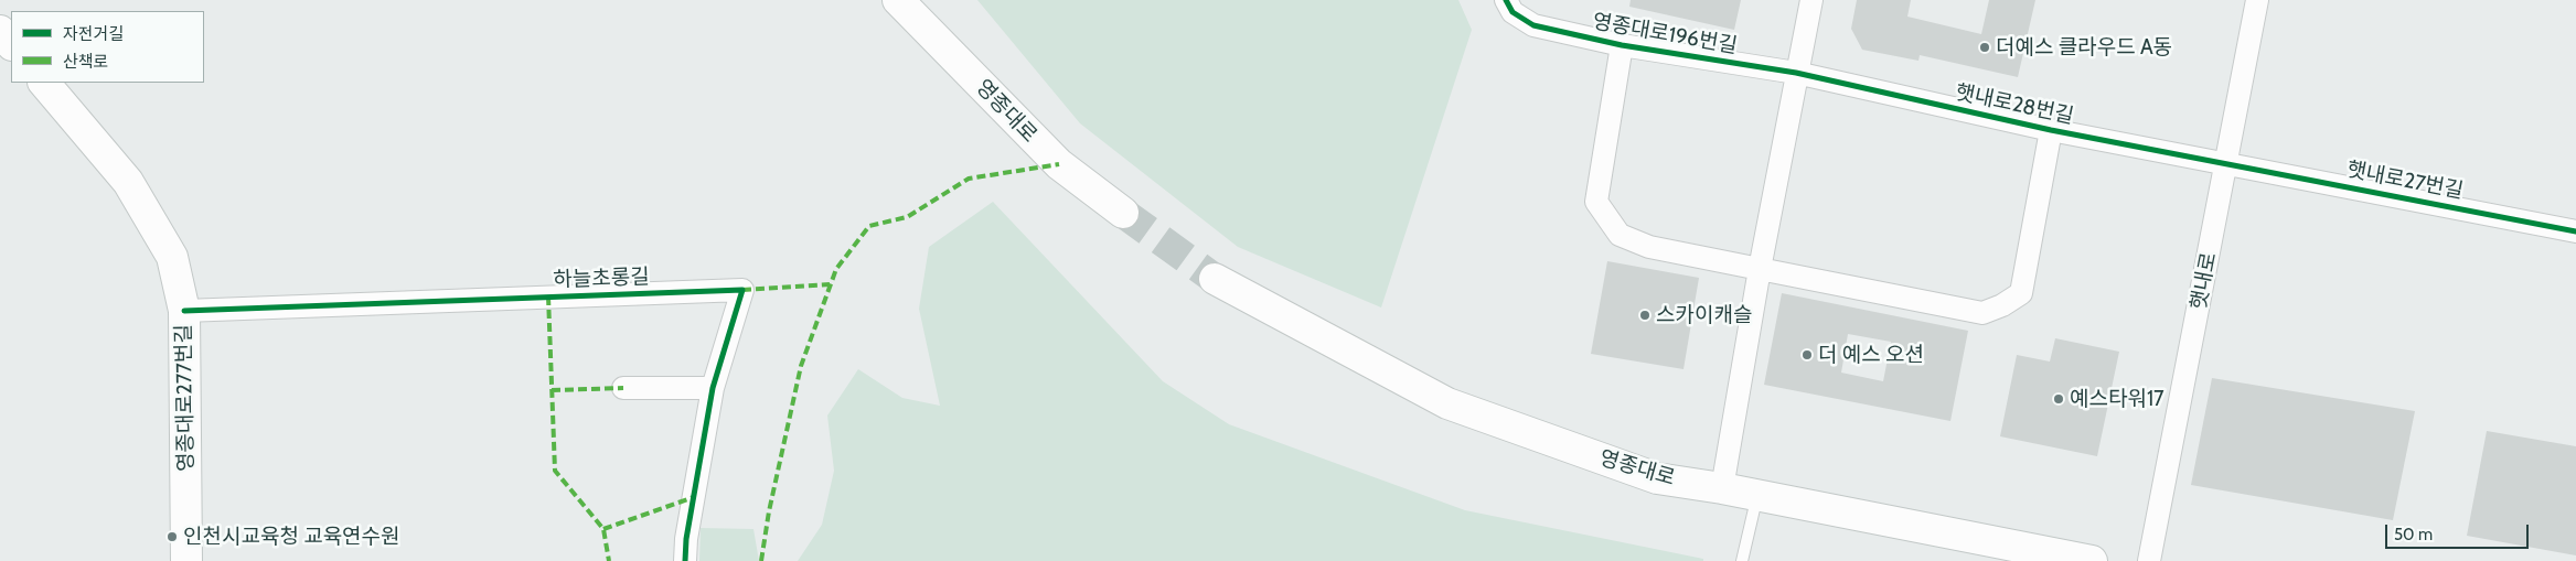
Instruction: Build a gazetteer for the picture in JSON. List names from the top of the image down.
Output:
{
  "streets": {
    "main road": ["영종대로", "영종대로277번길"],
    "street": [
      "영종대로196번길",
      "햇내로28번길",
      "햇내로27번길",
      "하늘초롱길",
      "햇내로"
    ]
  },
  "crossings": [
    ["영종대로196번길", "햇내로28번길"],
    ["햇내로28번길", "햇내로27번길"],
    ["햇내로28번길", "햇내로"],
    ["햇내로27번길", "햇내로"],
    ["하늘초롱길", "영종대로277번길"]
  ],
  "places": [
    "더예스 클라우드 A동",
    "스카이캐슬",
    "더 예스 오션",
    "예스타워17",
    "인천시교육청 교육연수원"
  ],
  "legend": ["자전거길", "산책로"],
  "scale_bar": "50 m"
}
